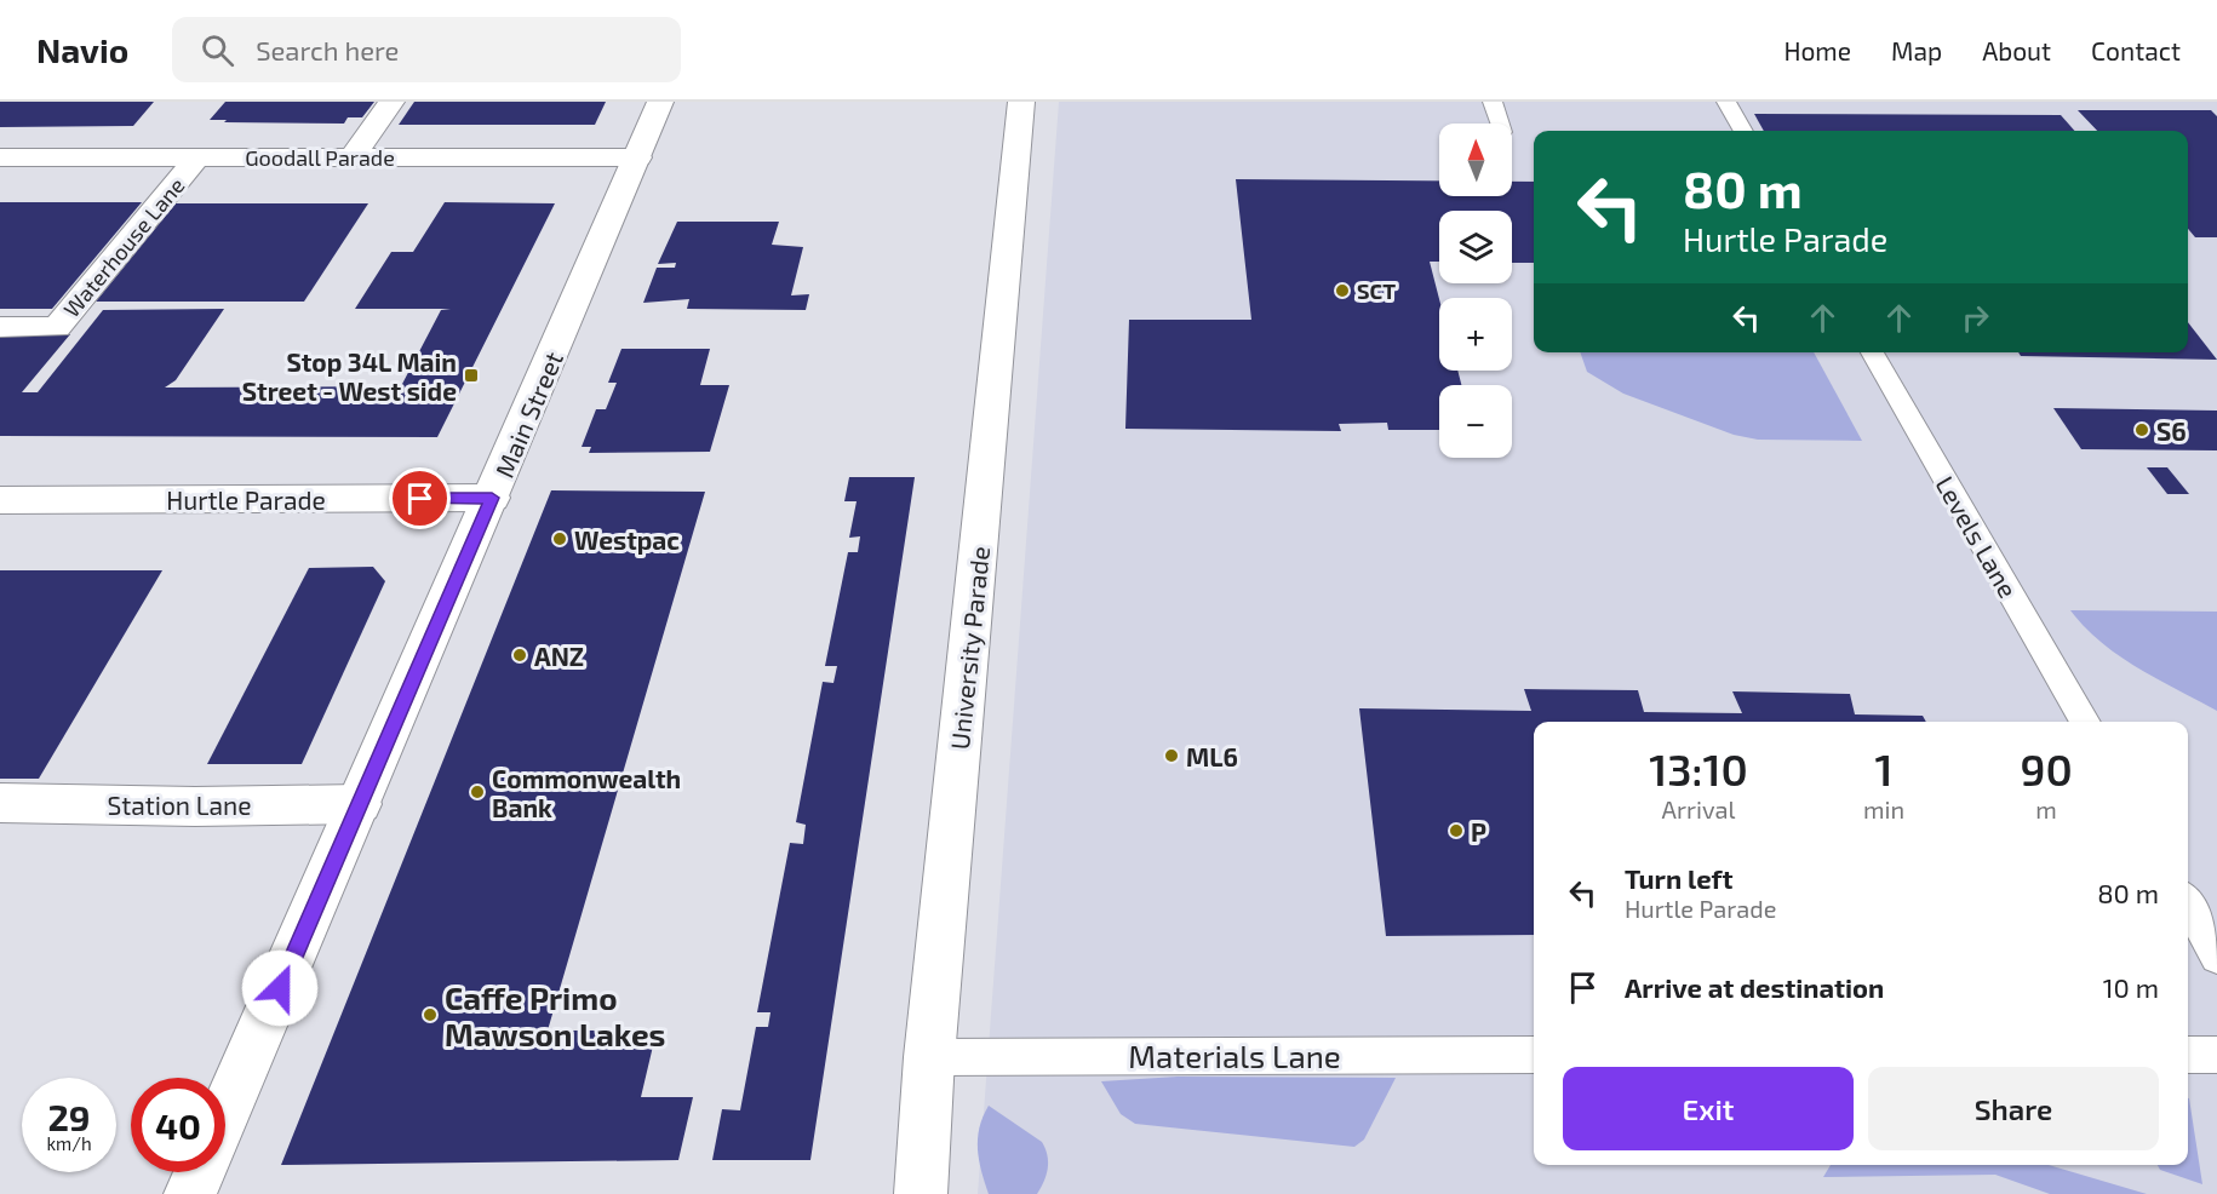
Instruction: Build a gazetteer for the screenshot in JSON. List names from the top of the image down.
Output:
{
  "streets": {
    "street": [
      "Goodall Parade",
      "Waterhouse Lane",
      "Main Street",
      "Hurtle Parade",
      "University Parade",
      "Station Lane"
    ],
    "lane": ["Levels Lane", "Materials Lane"]
  },
  "crossings": [
    ["Goodall Parade", "Waterhouse Lane"],
    ["Goodall Parade", "Main Street"],
    ["Main Street", "Hurtle Parade"],
    ["Main Street", "Station Lane"],
    ["University Parade", "Materials Lane"]
  ],
  "places": {
    "other": [
      "SCT",
      "S6",
      "Westpac",
      "ANZ",
      "ML6",
      "Commonwealth Bank",
      "P",
      "Caffe Primo Mawson Lakes"
    ],
    "transit": ["Stop 34L Main Street - West side"]
  },
  "north": "top",
  "page": {
    "header": "Navio",
    "search": "Search here",
    "nav": [
      "Home",
      "Map",
      "About",
      "Contact"
    ],
    "map_buttons": ["+", "−"],
    "turn": ["80 m", "Hurtle Parade"],
    "eta": [
      "13:10",
      "Arrival",
      "1",
      "min",
      "90",
      "m"
    ],
    "list": [
      {
        "name": "Turn left",
        "note": "Hurtle Parade",
        "value": "80 m"
      },
      {
        "name": "Arrive at destination",
        "value": "10 m"
      }
    ],
    "buttons": ["Exit", "Share"],
    "speed": "29 km/h",
    "limit": "40"
  }
}
